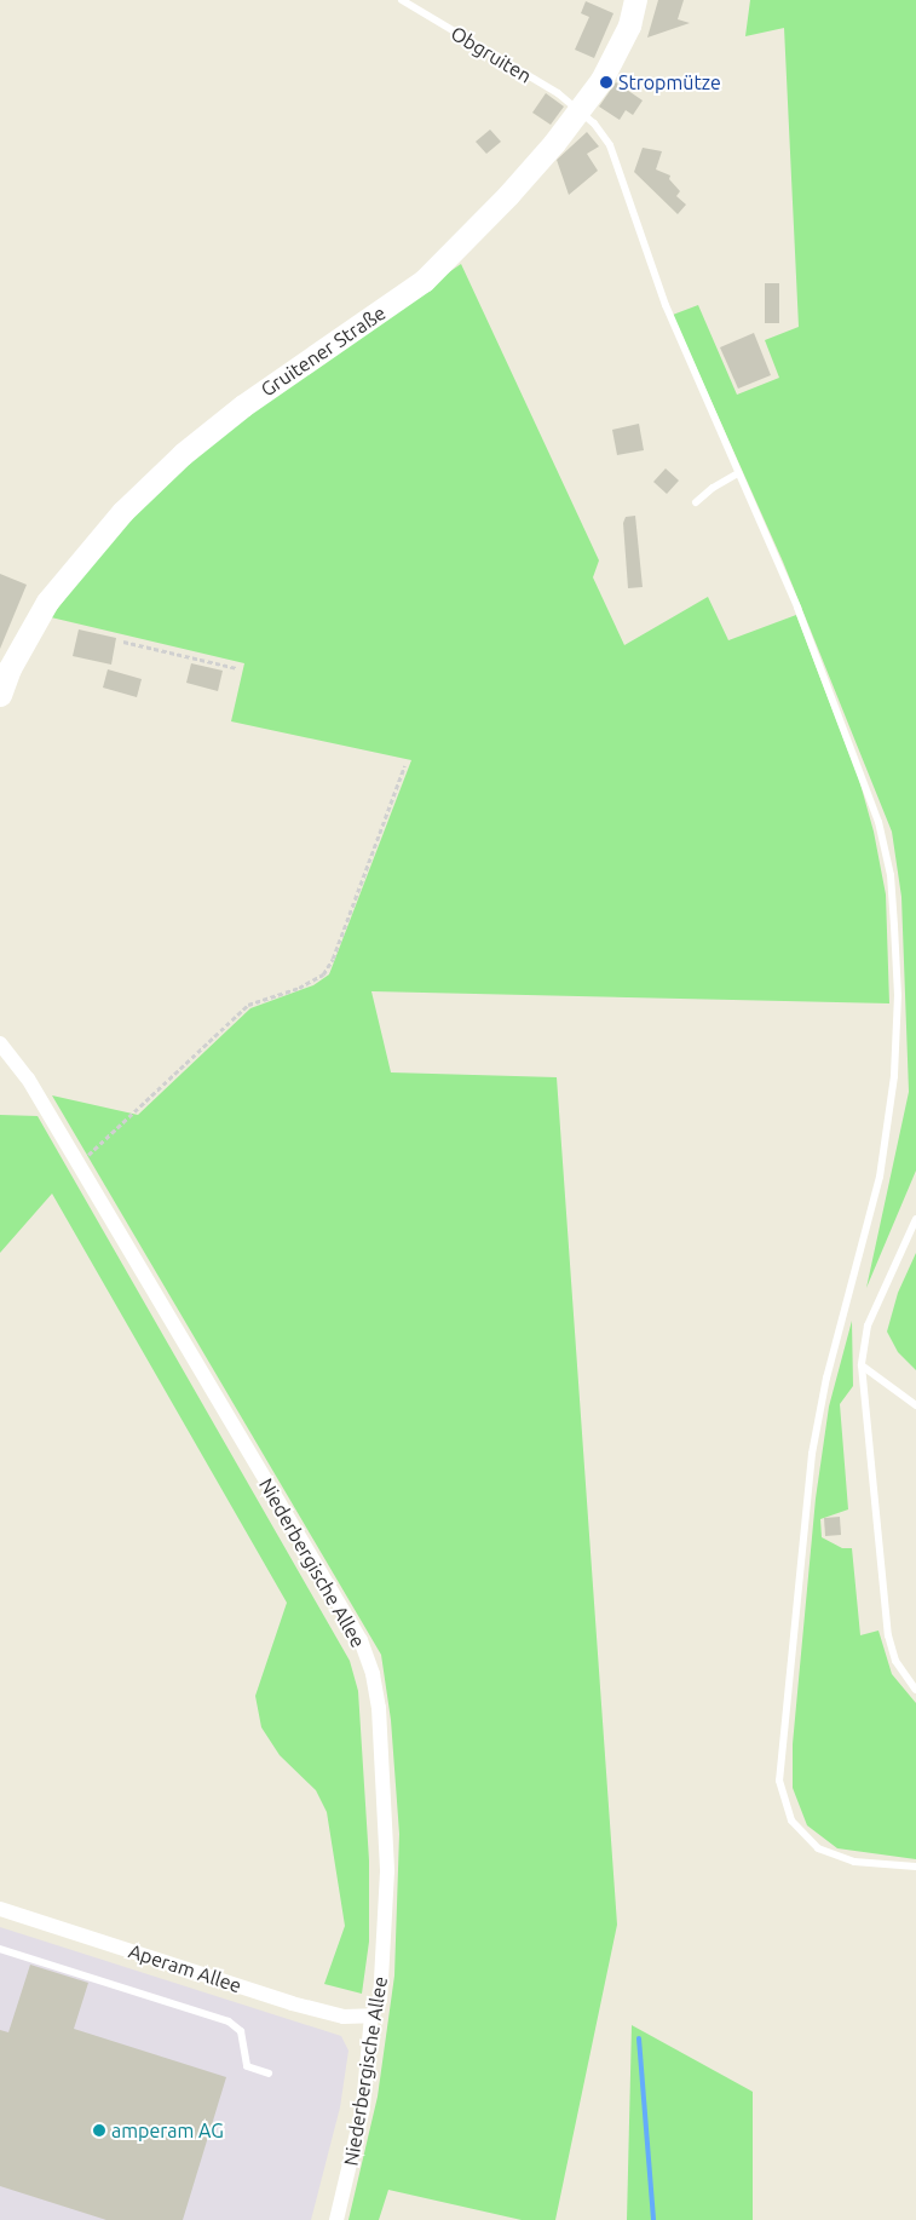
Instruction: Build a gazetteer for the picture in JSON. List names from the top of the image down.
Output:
{
  "streets": {
    "main road": ["Gruitener Straße"],
    "street": ["Niederbergische Allee", "Aperam Allee"],
    "lane": ["Obgruiten"]
  },
  "crossings": [
    ["Obgruiten", "Gruitener Straße"],
    ["Niederbergische Allee", "Aperam Allee"]
  ],
  "places": ["Stropmütze", "amperam AG"]
}
